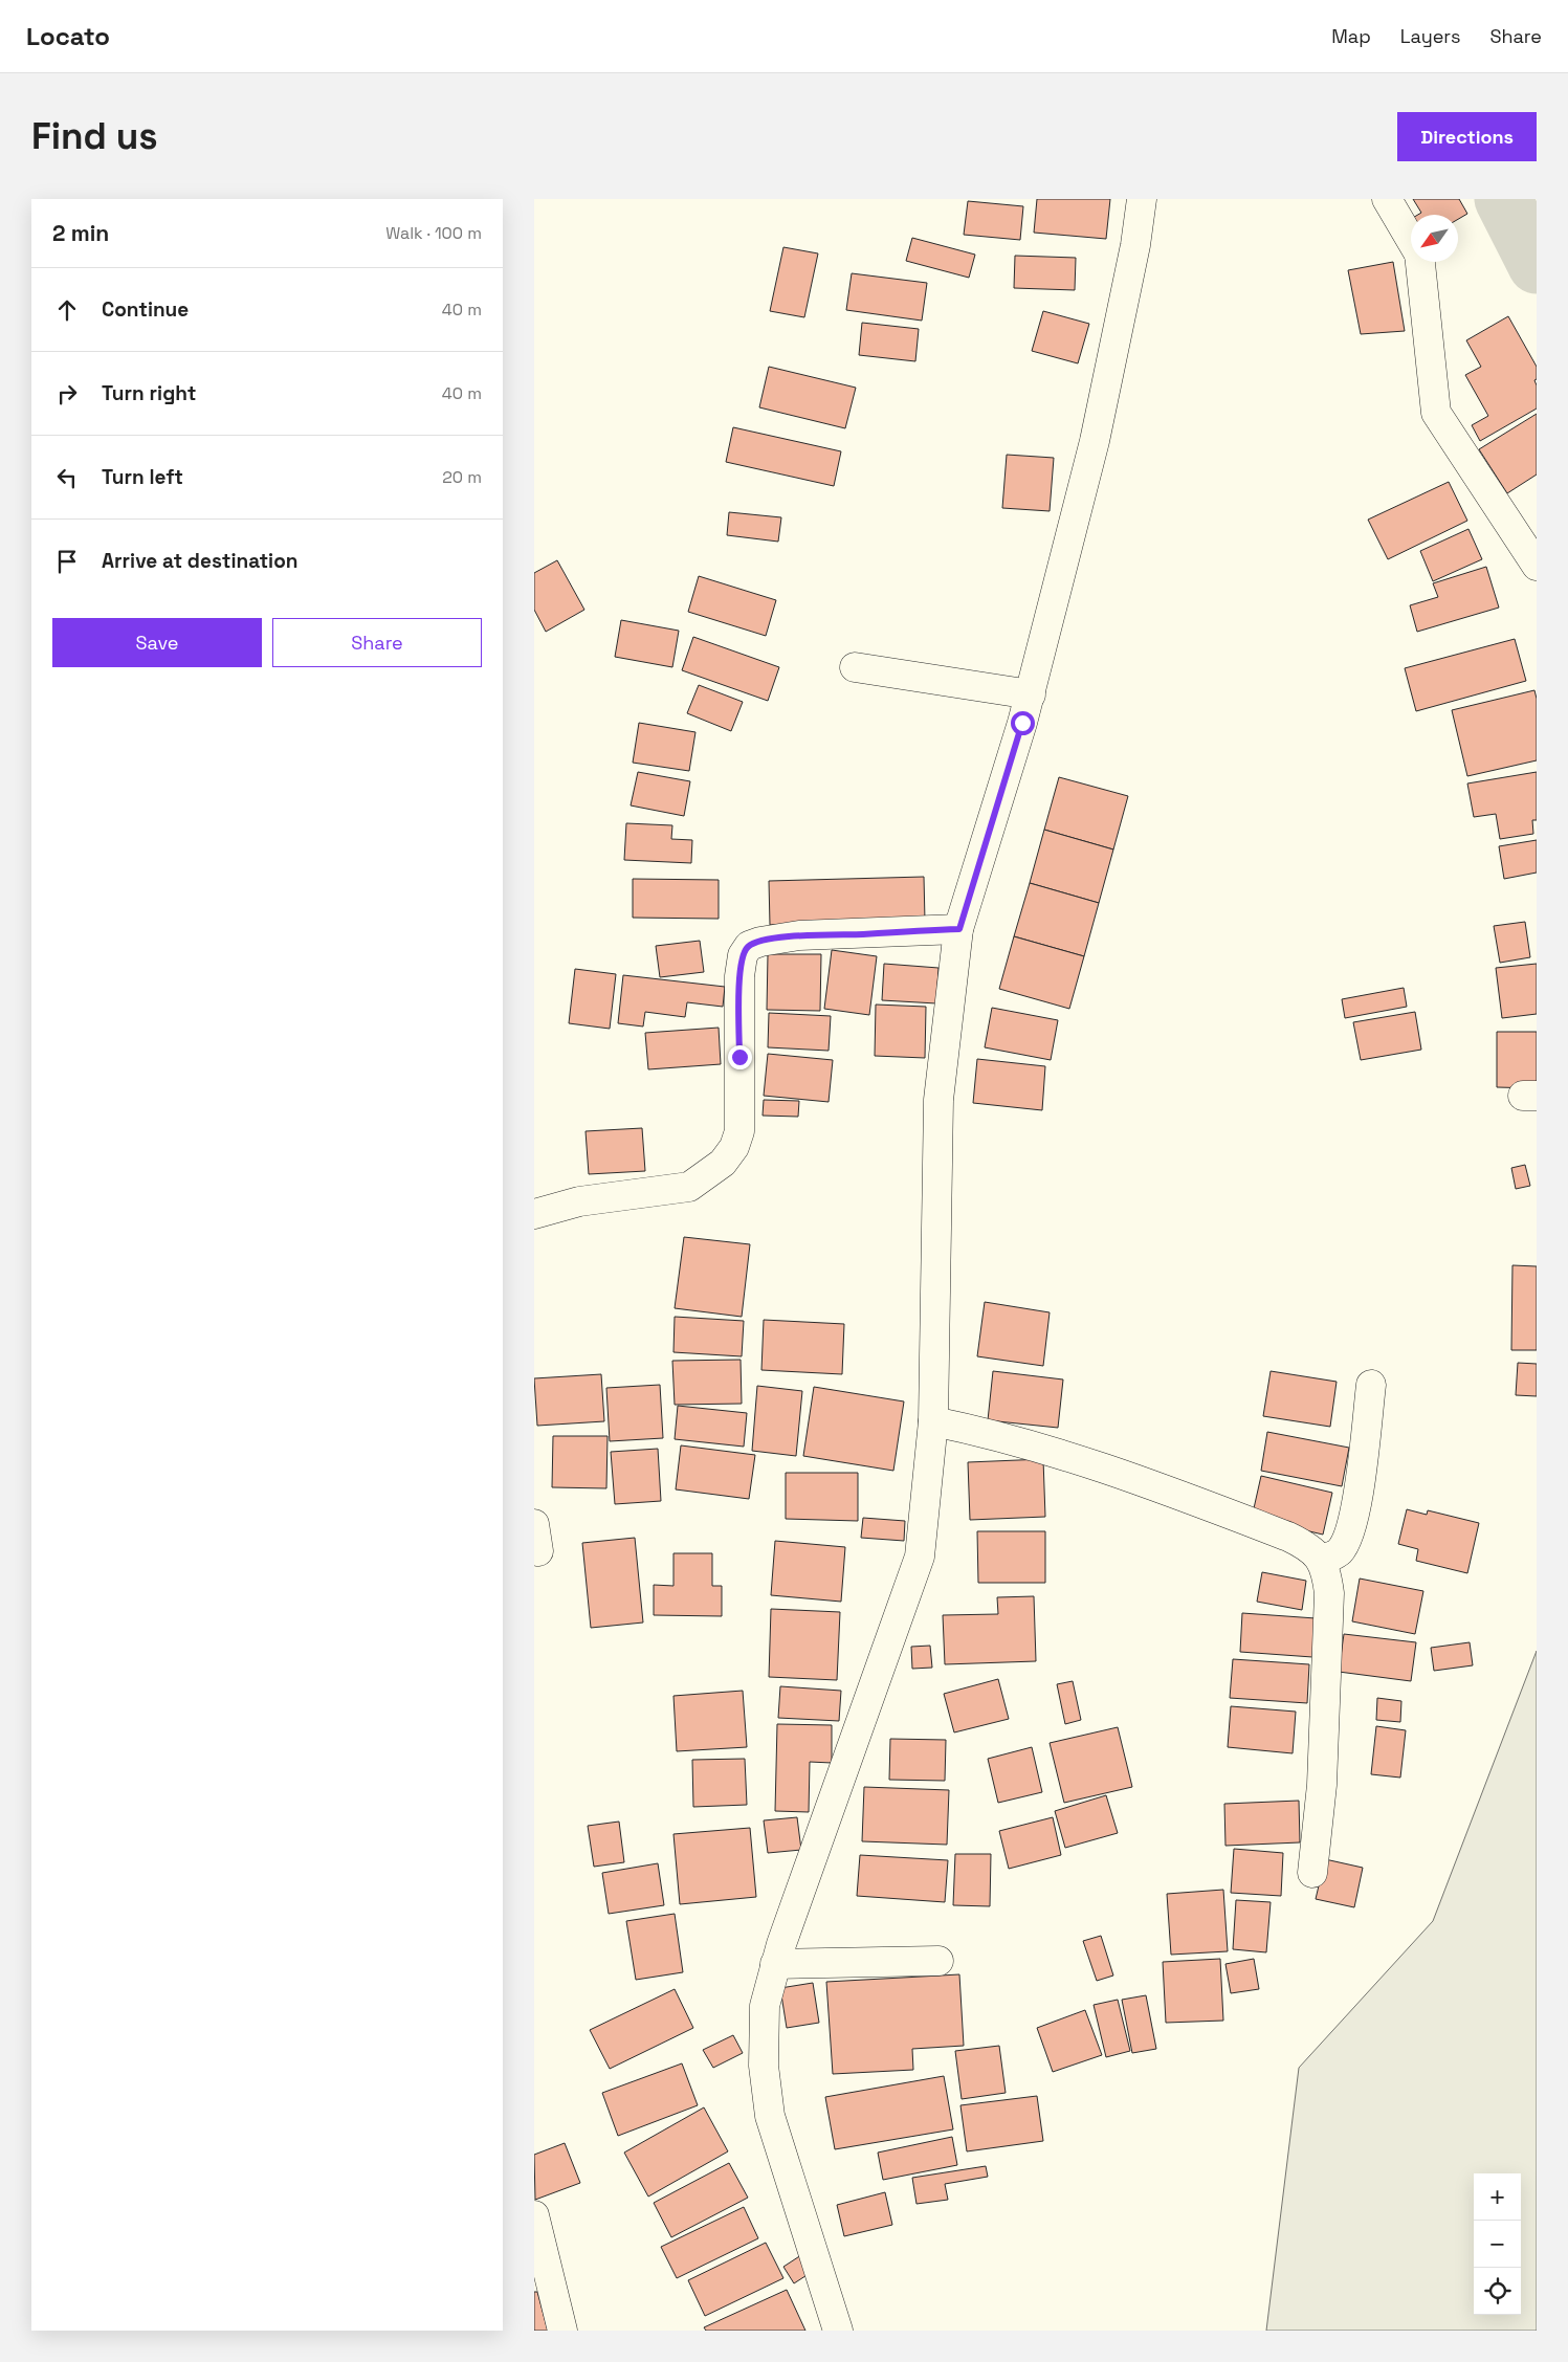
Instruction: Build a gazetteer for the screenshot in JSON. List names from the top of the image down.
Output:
{
  "north": "bottom left",
  "page": {
    "header": "Locato",
    "nav": ["Map", "Layers", "Share"],
    "buttons": [
      "Directions",
      ["Save", "Share"]
    ],
    "title": "Find us",
    "heading": ["2 min", "Walk · 100 m"],
    "list": [
      ["Continue", "40 m"],
      ["Turn right", "40 m"],
      ["Turn left", "20 m"],
      "Arrive at destination"
    ],
    "map_buttons": ["+", "−"]
  }
}
